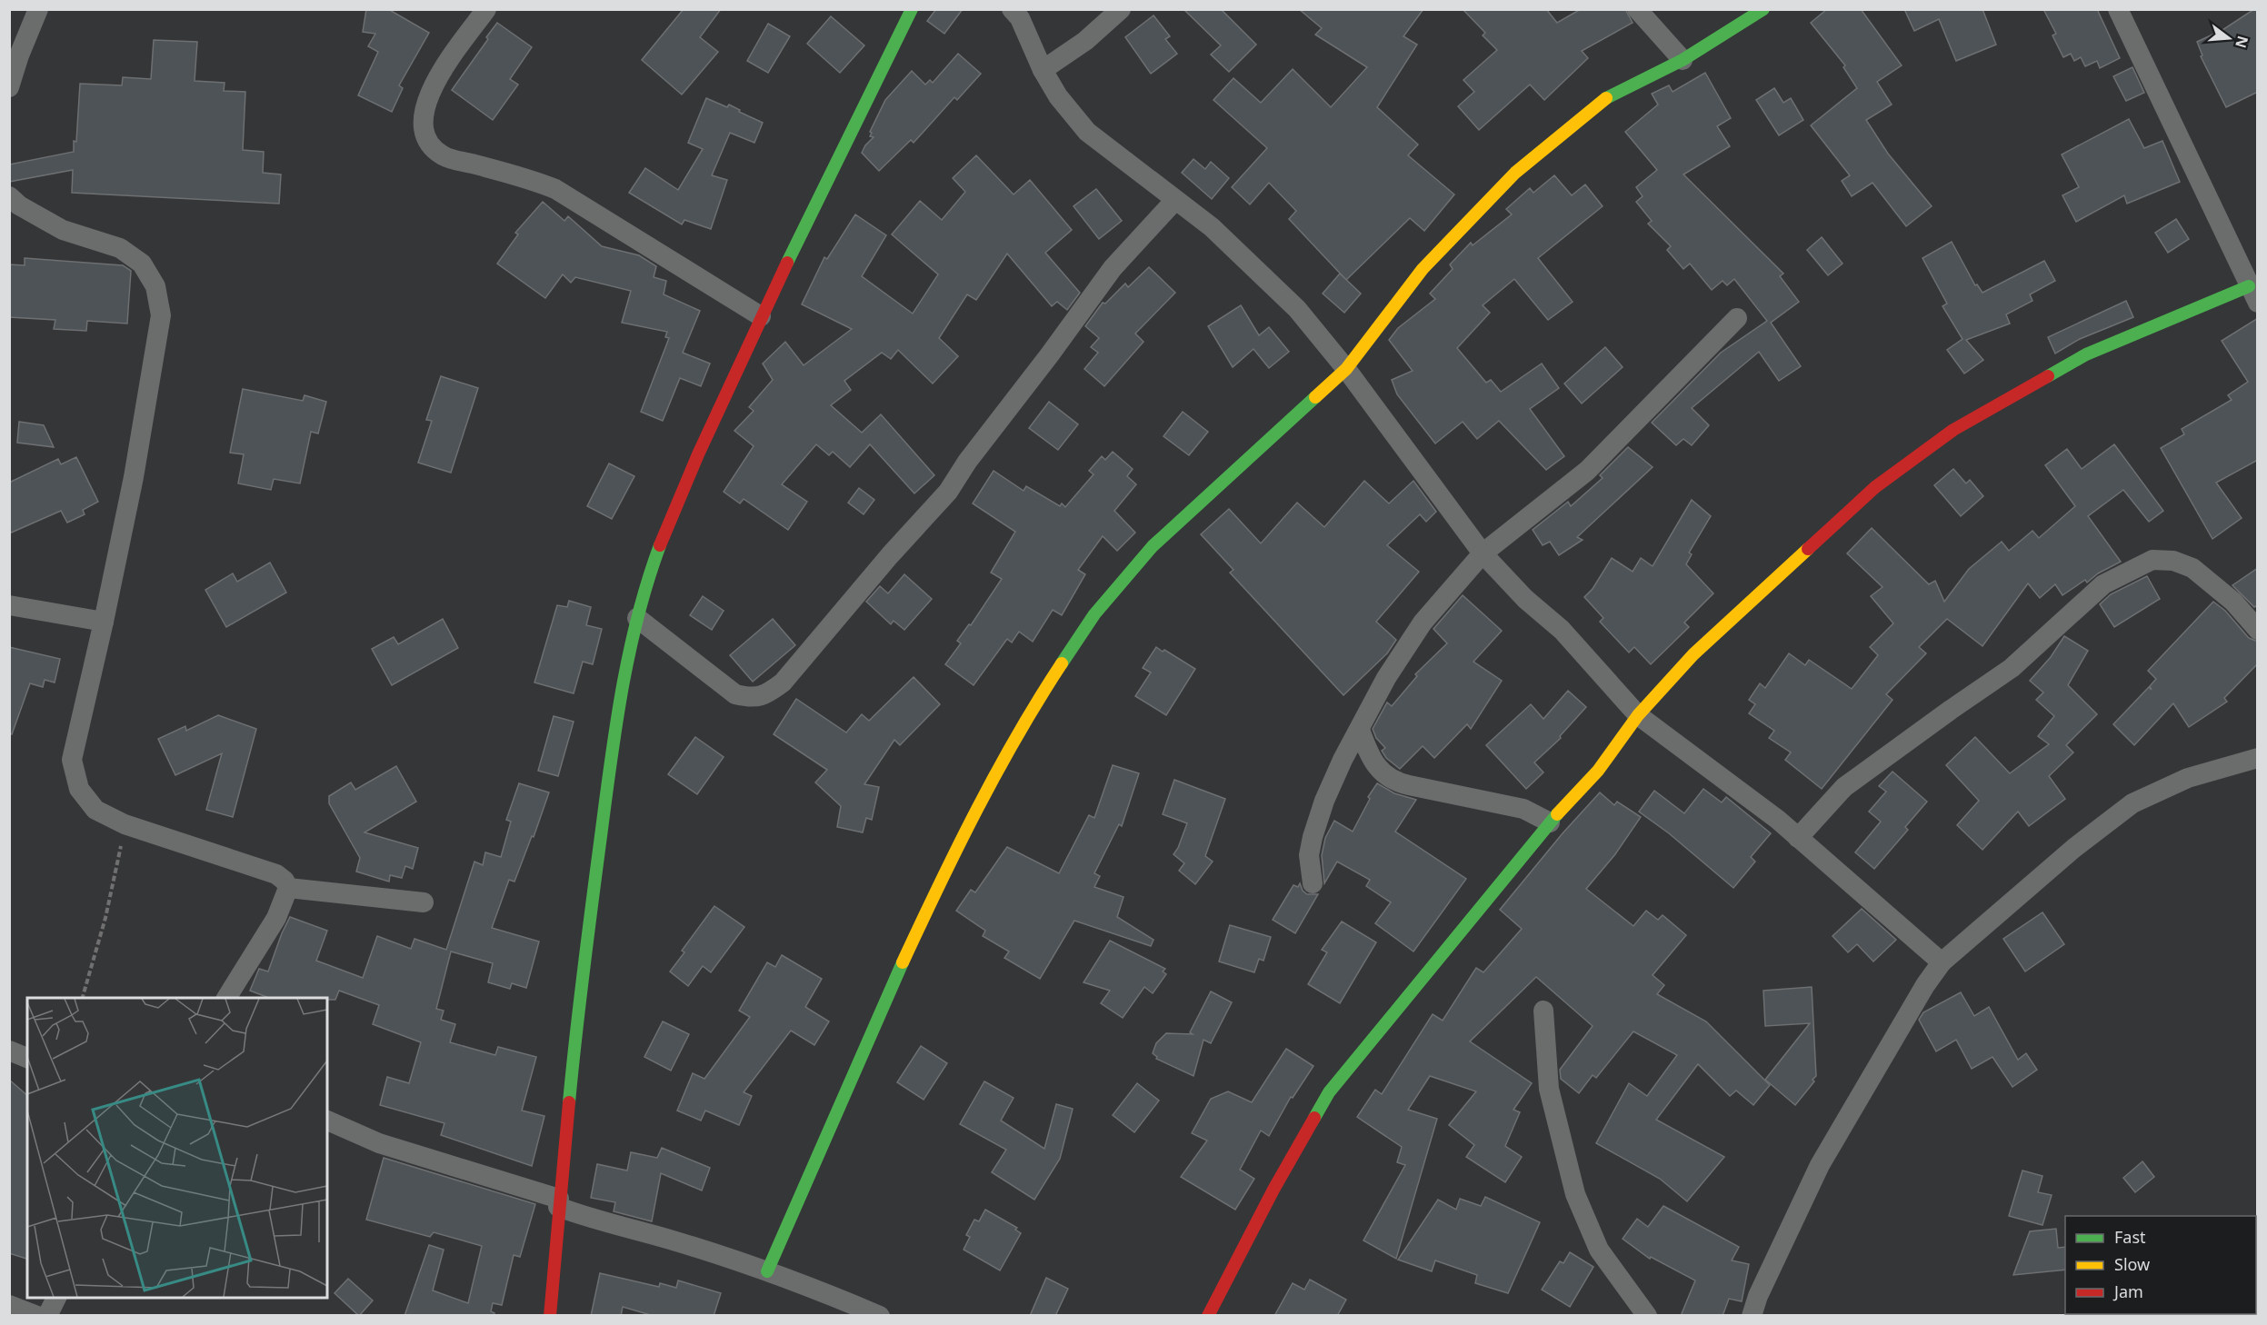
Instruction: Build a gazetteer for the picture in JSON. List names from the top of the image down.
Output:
{
  "legend": ["Fast", "Slow", "Jam"],
  "north": "right"
}
